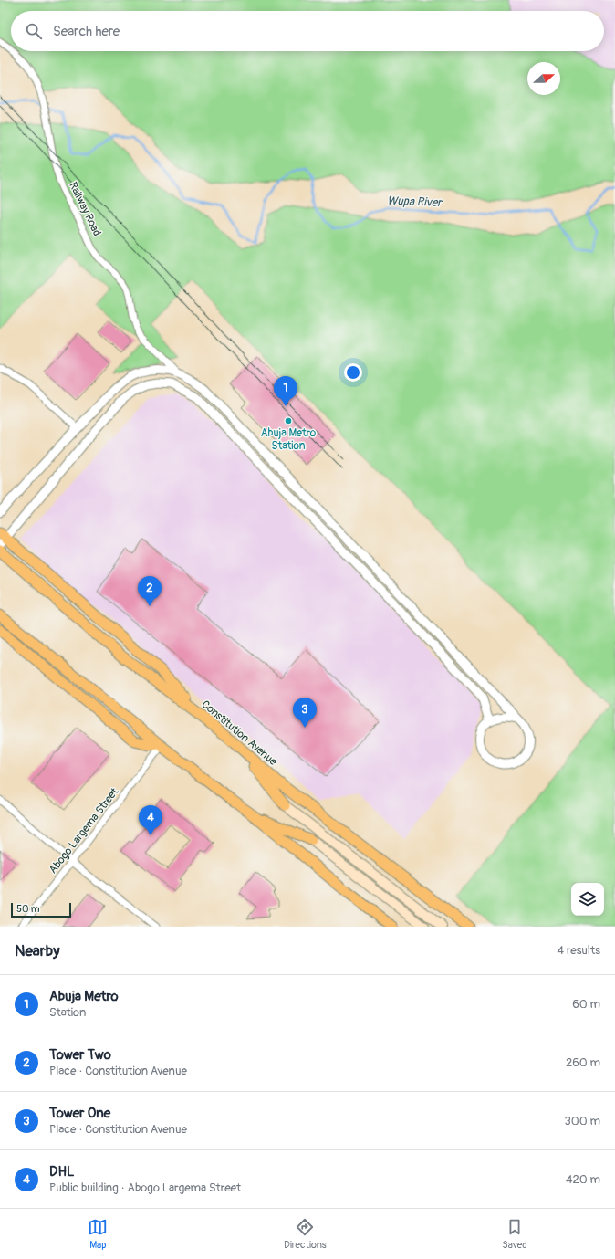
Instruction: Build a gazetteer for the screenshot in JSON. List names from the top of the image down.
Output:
{
  "streets": {
    "main road": ["Constitution Avenue"],
    "street": ["Railway Road", "Abogo Largema Street"]
  },
  "water": ["Wupa River"],
  "places": ["Abuja Metro Station"],
  "scale_bar": "50 m",
  "north": "right",
  "page": {
    "search": "Search here",
    "pins": [
      "1",
      "2",
      "3",
      "4"
    ],
    "scale": "50 m",
    "heading": ["Nearby", "4 results"],
    "list": [
      {
        "mark": "1",
        "name": "Abuja Metro",
        "note": "Station",
        "value": "60 m"
      },
      {
        "mark": "2",
        "name": "Tower Two",
        "note": "Place · Constitution Avenue",
        "value": "260 m"
      },
      {
        "mark": "3",
        "name": "Tower One",
        "note": "Place · Constitution Avenue",
        "value": "300 m"
      },
      {
        "mark": "4",
        "name": "DHL",
        "note": "Public building · Abogo Largema Street",
        "value": "420 m"
      }
    ],
    "nav": ["Map", "Directions", "Saved"]
  }
}
